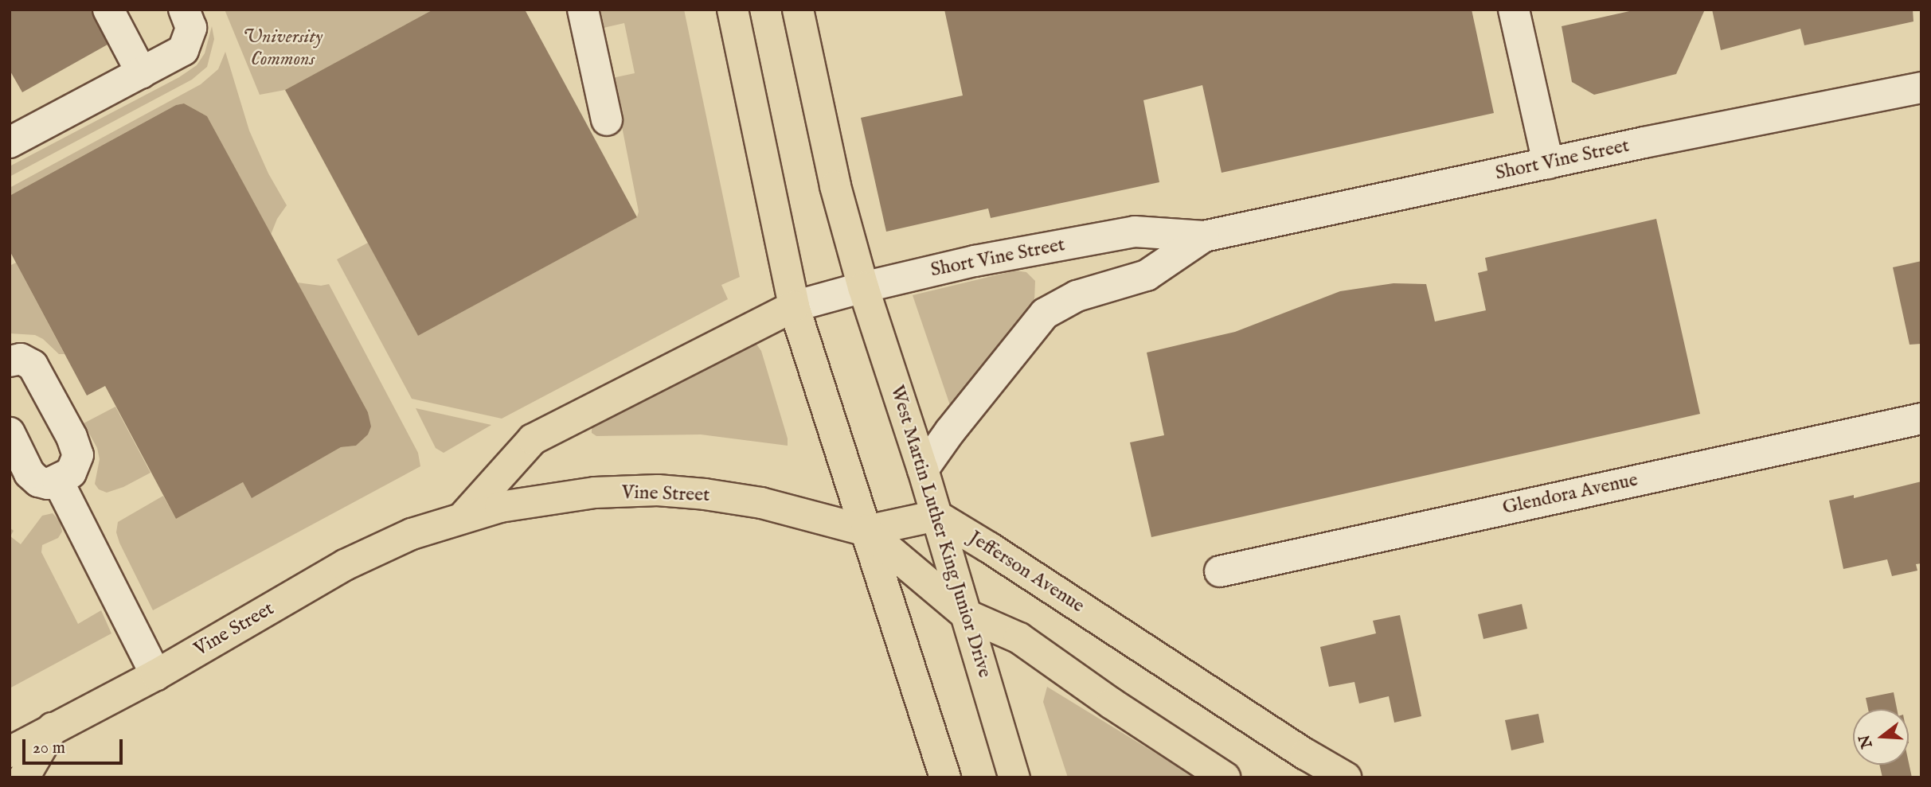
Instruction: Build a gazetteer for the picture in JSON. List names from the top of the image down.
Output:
{
  "streets": {
    "main road": ["Vine Street", "West Martin Luther King Junior Drive", "Jefferson Avenue"],
    "street": ["Short Vine Street", "Glendora Avenue"]
  },
  "crossings": [
    ["Short Vine Street", "Vine Street"],
    ["Short Vine Street", "West Martin Luther King Junior Drive"],
    ["West Martin Luther King Junior Drive", "Jefferson Avenue"]
  ],
  "parks": ["University Commons"],
  "scale_bar": "20 m",
  "north": "left"
}
